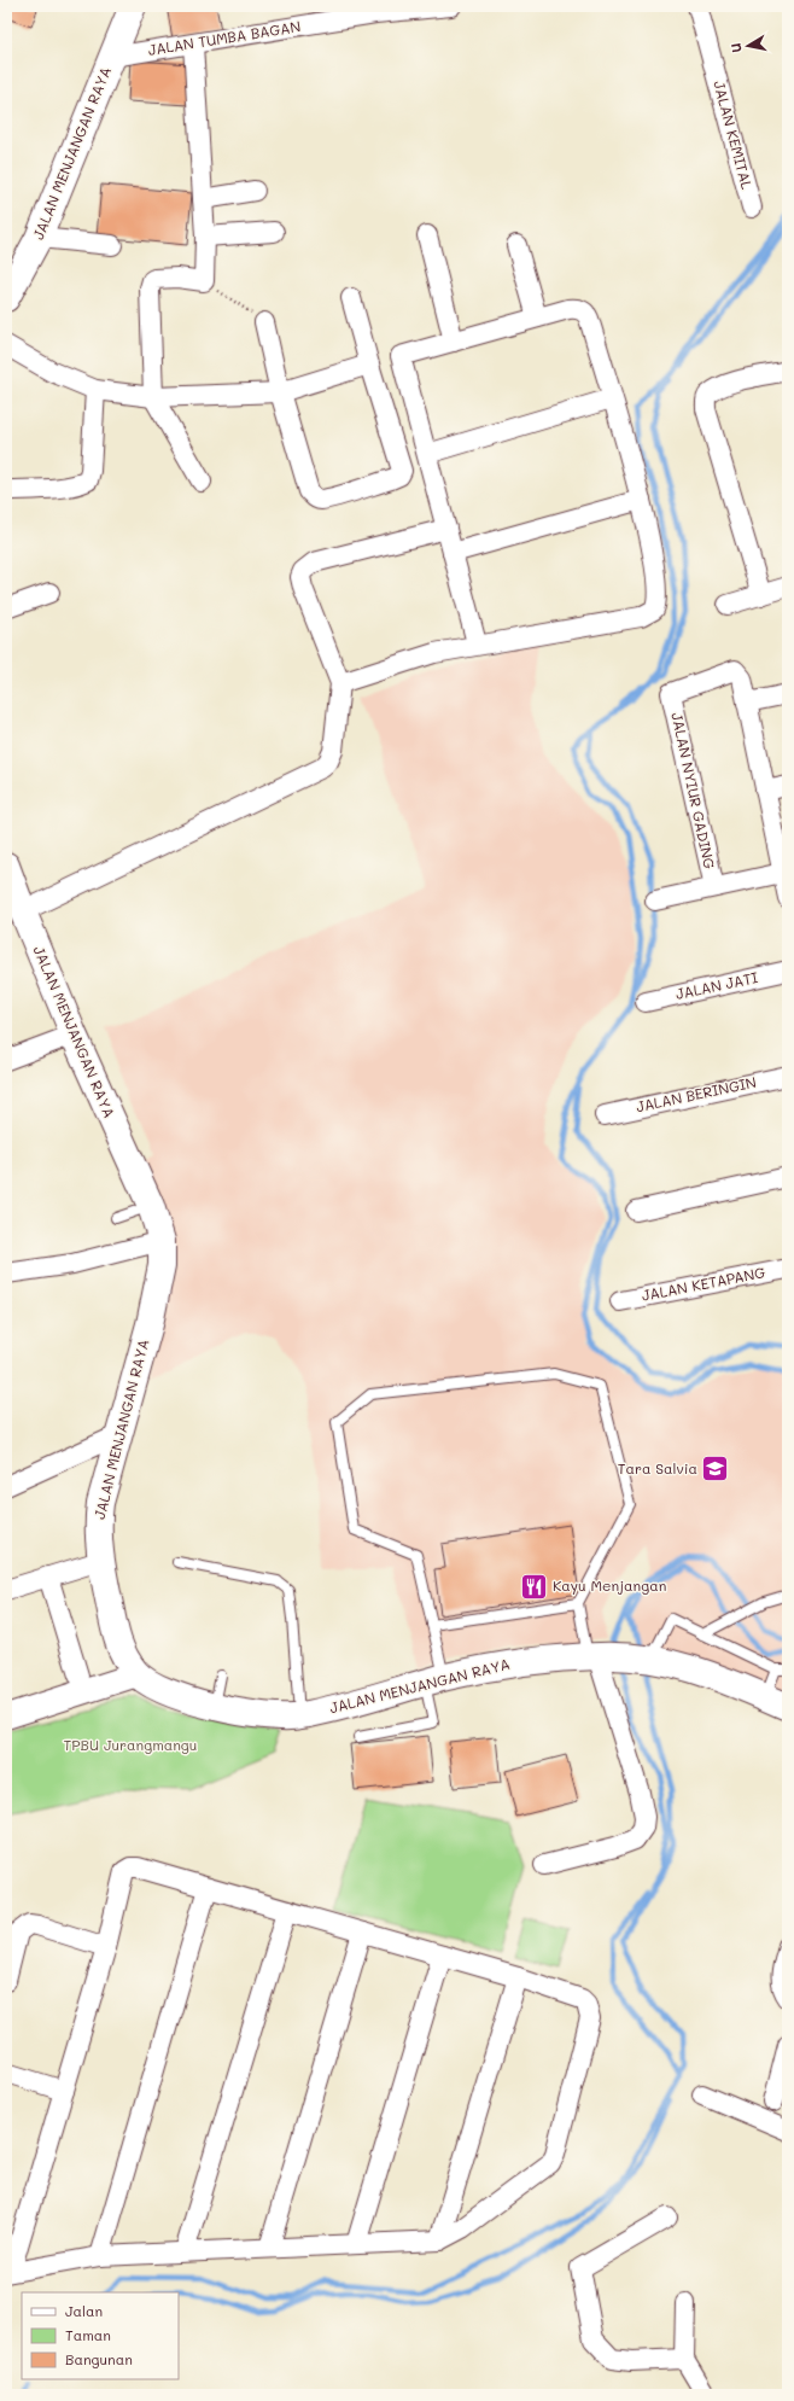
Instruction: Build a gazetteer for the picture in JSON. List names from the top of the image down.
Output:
{
  "streets": {
    "main road": ["JALAN MENJANGAN RAYA"],
    "street": [
      "JALAN TUMBA BAGAN",
      "JALAN KEMITAL",
      "JALAN NYIUR GADING",
      "JALAN JATI",
      "JALAN BERINGIN",
      "JALAN KETAPANG"
    ]
  },
  "crossings": [
    ["JALAN TUMBA BAGAN", "JALAN MENJANGAN RAYA"]
  ],
  "parks": ["TPBU Jurangmangu"],
  "places": {
    "school or university": ["Tara Salvia"],
    "restaurant": ["Kayu Menjangan"]
  },
  "legend": ["Jalan", "Taman", "Bangunan"],
  "north": "left"
}
